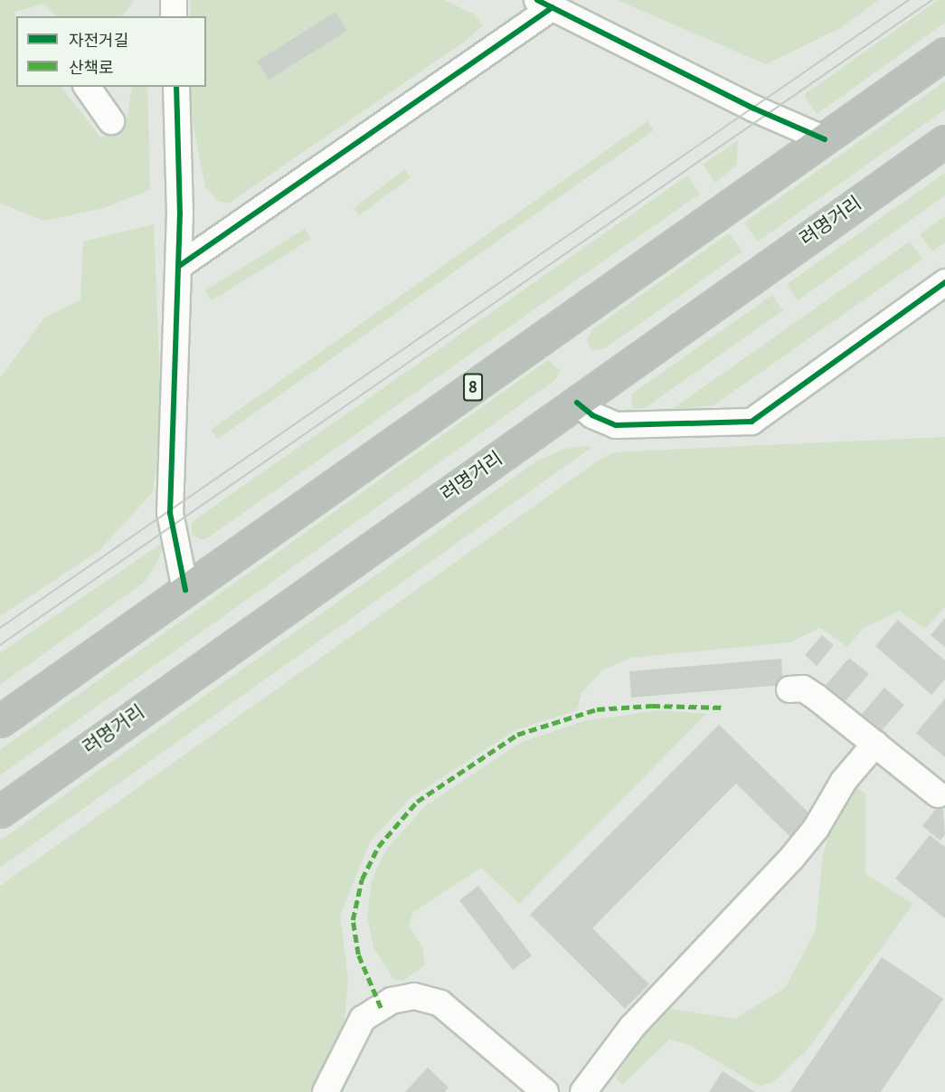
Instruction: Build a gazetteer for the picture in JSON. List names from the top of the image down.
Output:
{
  "streets": {
    "highway": ["려명거리", "8"]
  },
  "legend": ["자전거길", "산책로"]
}
